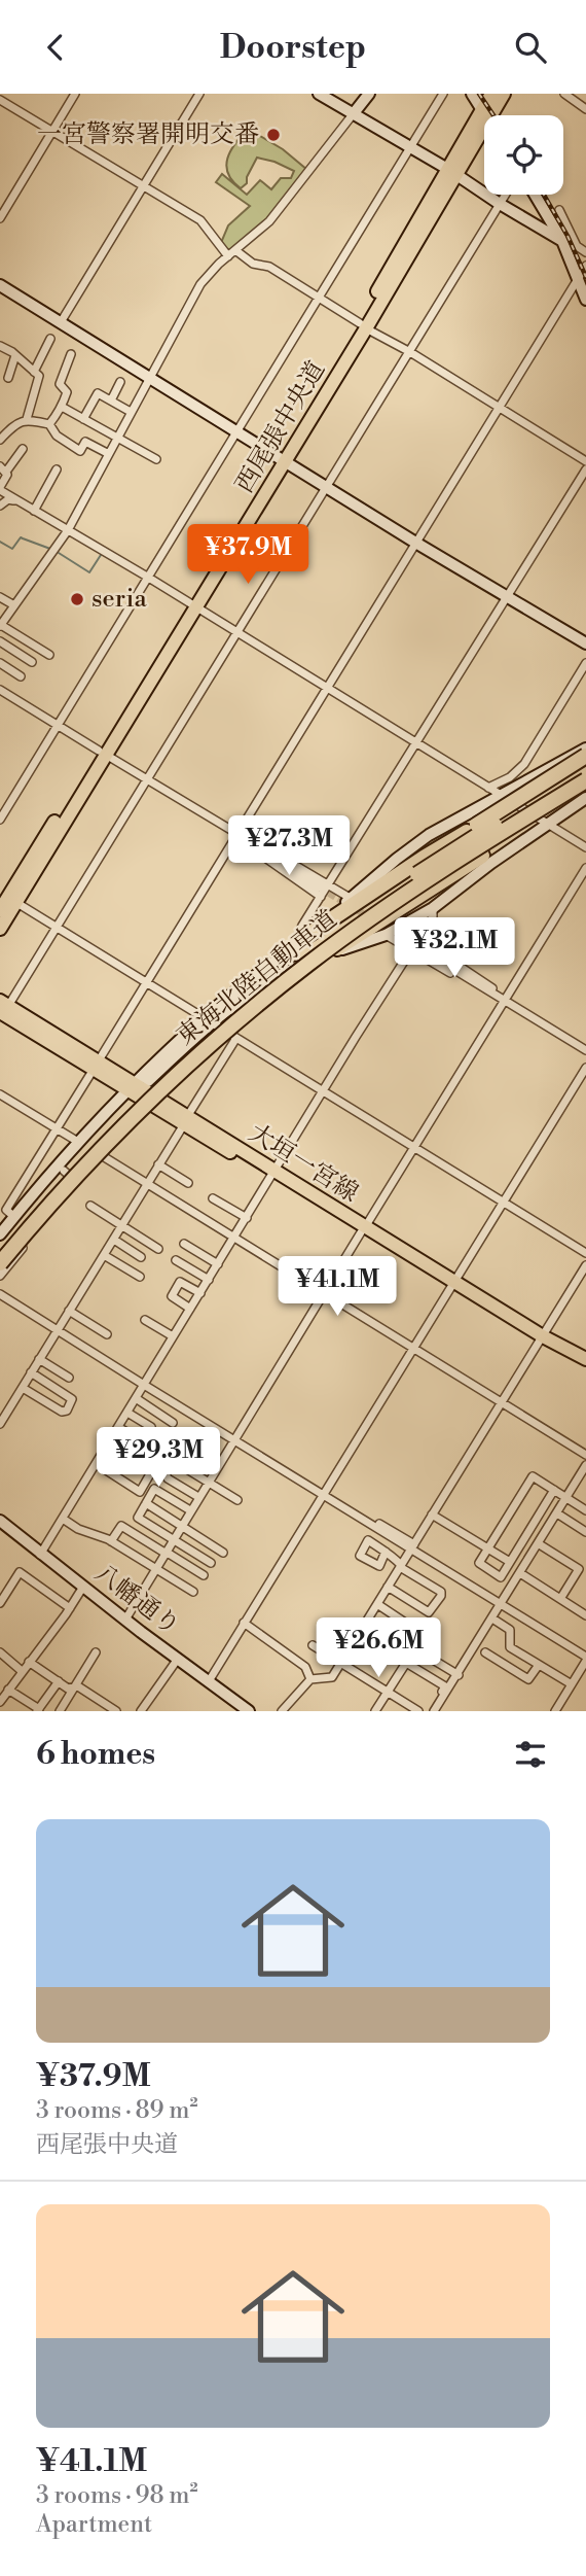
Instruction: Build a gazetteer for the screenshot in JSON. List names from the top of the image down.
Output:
{
  "streets": {
    "highway": ["東海北陸自動車道"],
    "main road": ["西尾張中央道", "大垣一宮線", "八幡通り"]
  },
  "places": ["一宮警察署開明交番", "seria"],
  "page": {
    "header": "Doorstep",
    "price": [
      "¥37.9M",
      "¥27.3M",
      "¥32.1M",
      "¥41.1M",
      "¥29.3M",
      "¥26.6M"
    ],
    "heading": "6 homes",
    "list": [
      {
        "name": "¥37.9M",
        "note": "3 rooms · 89 m² · 西尾張中央道"
      },
      {
        "name": "¥41.1M",
        "note": "3 rooms · 98 m² · Apartment"
      }
    ]
  }
}
